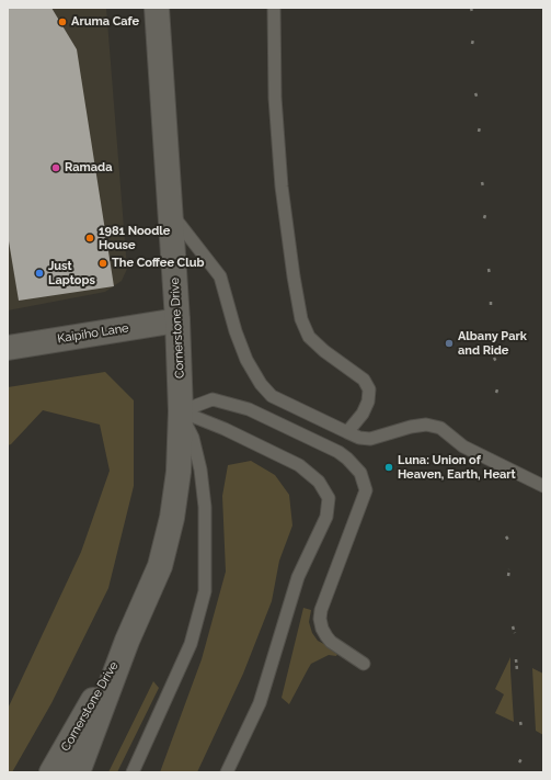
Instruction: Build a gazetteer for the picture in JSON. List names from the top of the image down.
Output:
{
  "streets": {
    "street": ["Cornerstone Drive", "Kaipiho Lane"]
  },
  "crossings": [
    ["Cornerstone Drive", "Kaipiho Lane"]
  ],
  "places": [
    "Aruma Cafe",
    "Ramada",
    "1981 Noodle House",
    "The Coffee Club",
    "Just Laptops",
    "Albany Park and Ride",
    "Luna: Union of Heaven, Earth, Heart"
  ]
}
